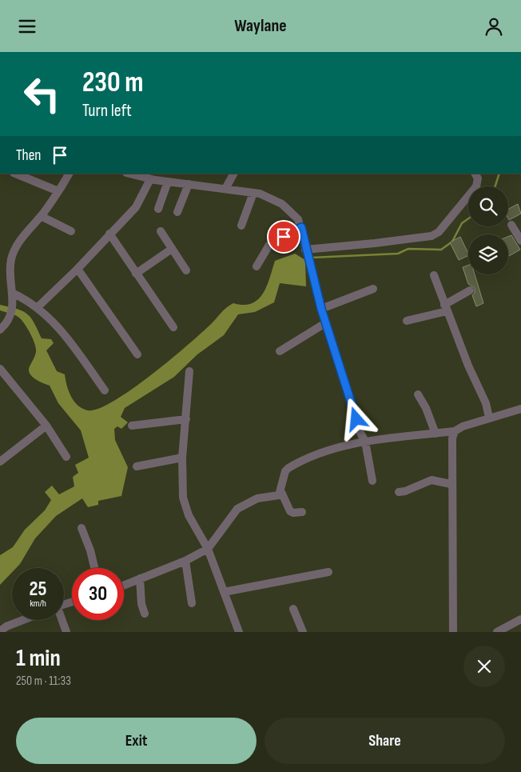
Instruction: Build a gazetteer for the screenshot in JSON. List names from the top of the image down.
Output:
{
  "page": {
    "header": "Waylane",
    "turn": ["230 m", "Turn left"],
    "then": "Then",
    "speed": "25 km/h",
    "limit": "30",
    "heading": ["1 min", "250 m · 11:33"],
    "buttons": ["Exit", "Share"]
  }
}
